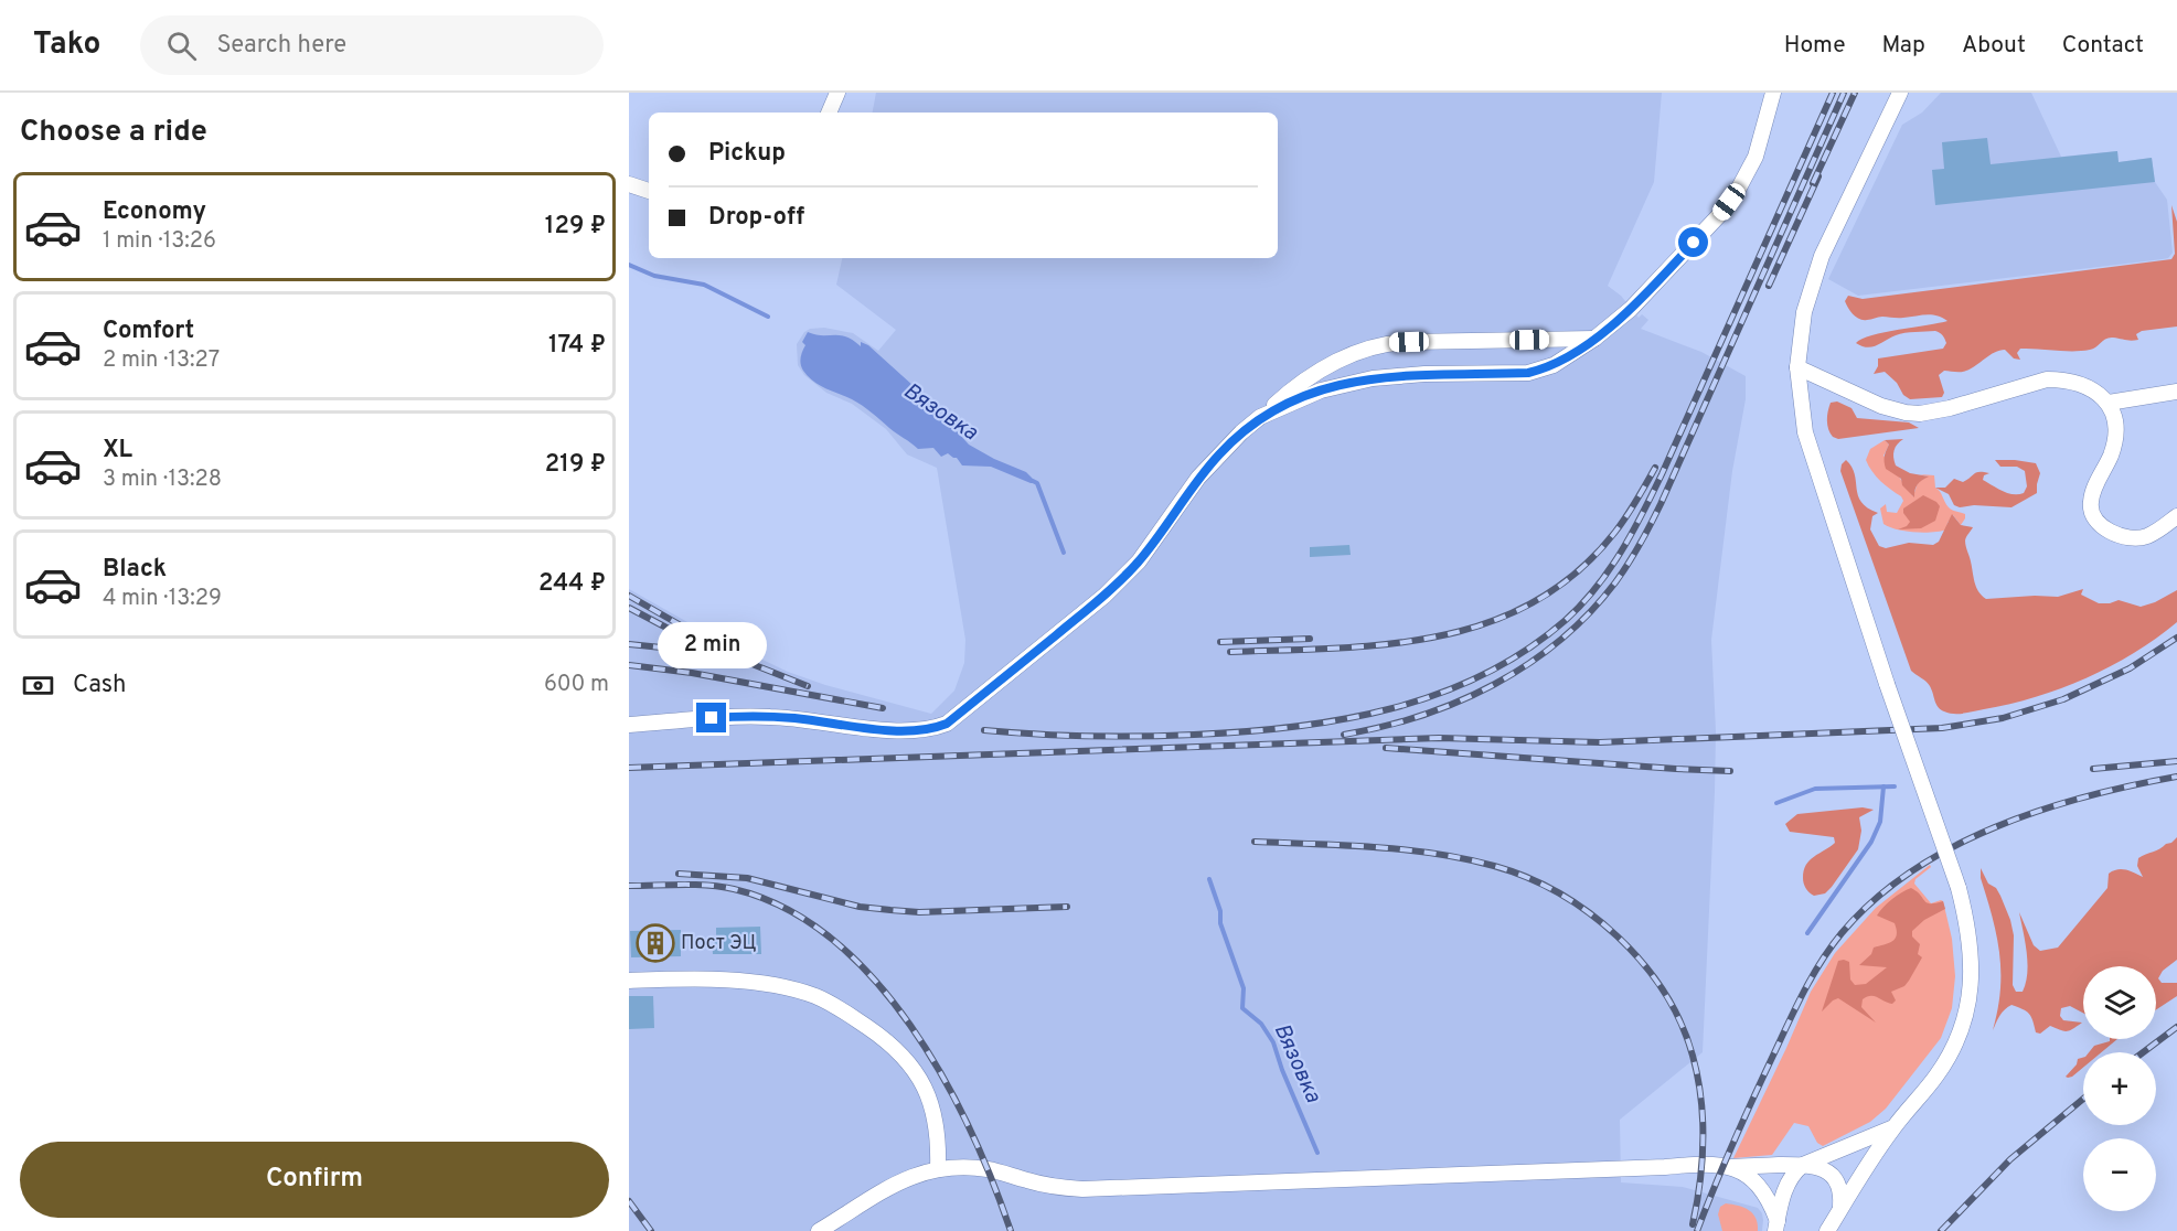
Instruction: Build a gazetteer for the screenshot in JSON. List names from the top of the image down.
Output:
{
  "water": ["Вязовка"],
  "places": {
    "building": ["Пост ЭЦ"]
  },
  "page": {
    "header": "Tako",
    "search": "Search here",
    "nav": [
      "Home",
      "Map",
      "About",
      "Contact"
    ],
    "heading": "Choose a ride",
    "banner": ["Pickup", "Drop-off"],
    "list": [
      {
        "name": "Economy",
        "note": "1 min · 13:26",
        "value": "129 ₽"
      },
      {
        "name": "Comfort",
        "note": "2 min · 13:27",
        "value": "174 ₽"
      },
      {
        "name": "XL",
        "note": "3 min · 13:28",
        "value": "219 ₽"
      },
      {
        "name": "Black",
        "note": "4 min · 13:29",
        "value": "244 ₽"
      }
    ],
    "bubble": "2 min",
    "pay": ["Cash", "600 m"],
    "map_buttons": ["+", "−"],
    "buttons": "Confirm"
  }
}
